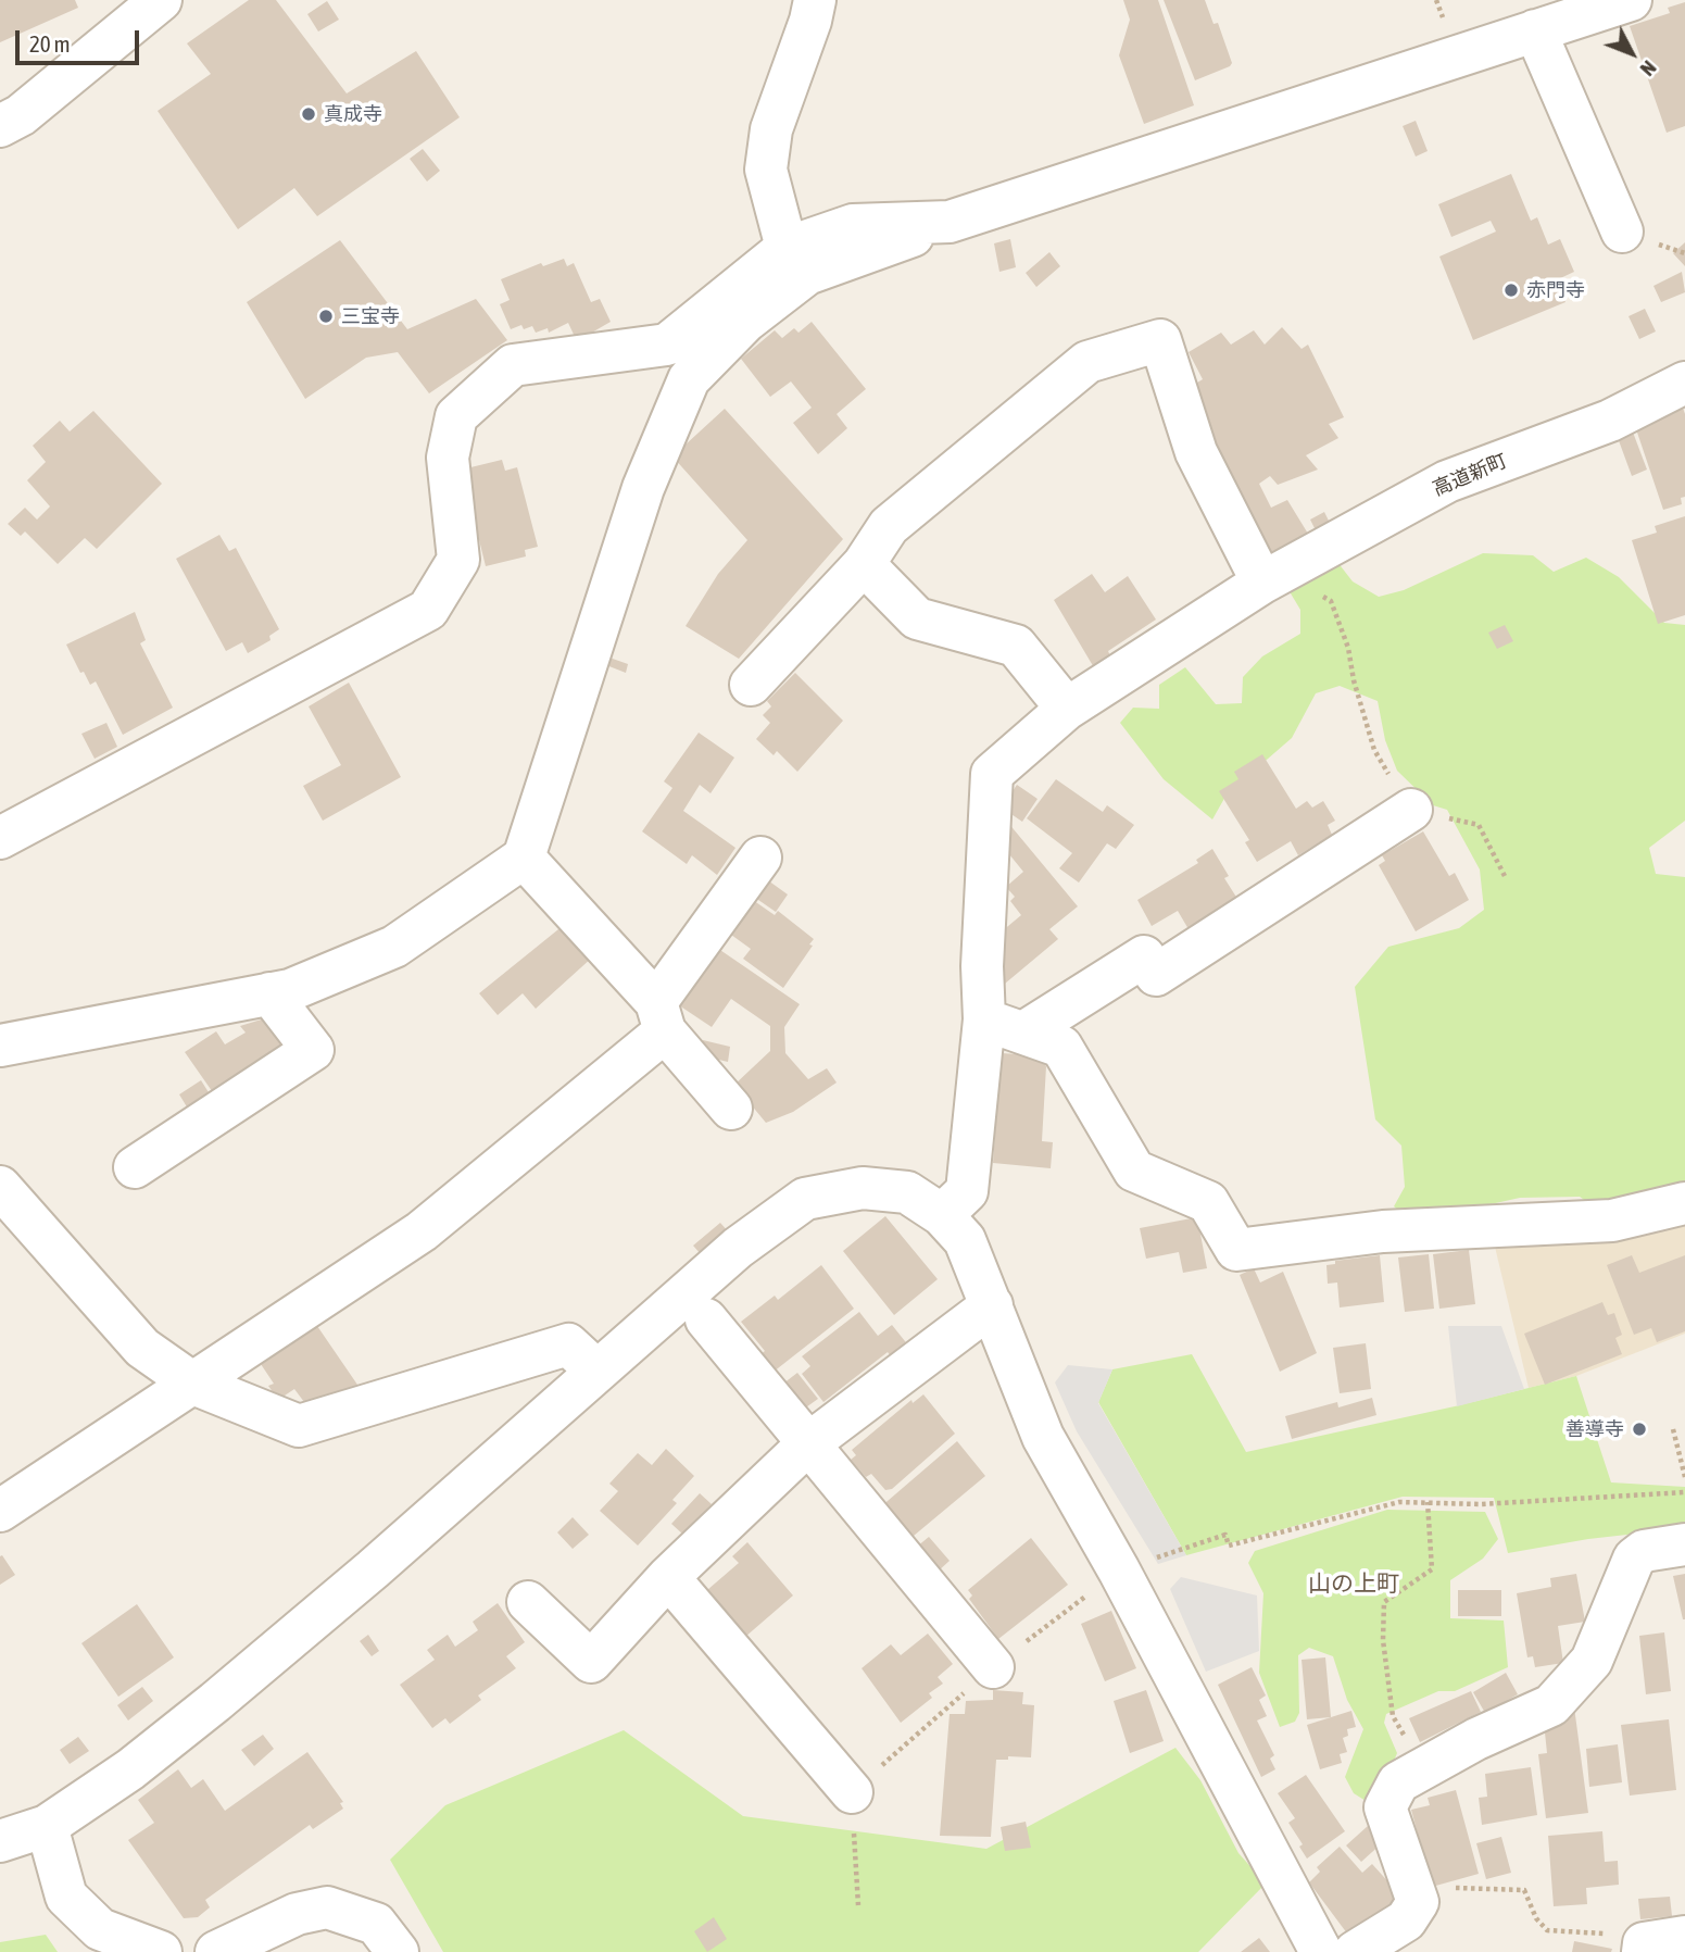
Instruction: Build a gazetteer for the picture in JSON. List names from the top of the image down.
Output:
{
  "streets": {
    "street": ["高道新町"]
  },
  "districts": ["山の上町"],
  "places": [
    "真成寺",
    "赤門寺",
    "三宝寺",
    "善導寺"
  ],
  "scale_bar": "20 m",
  "north": "bottom right"
}
